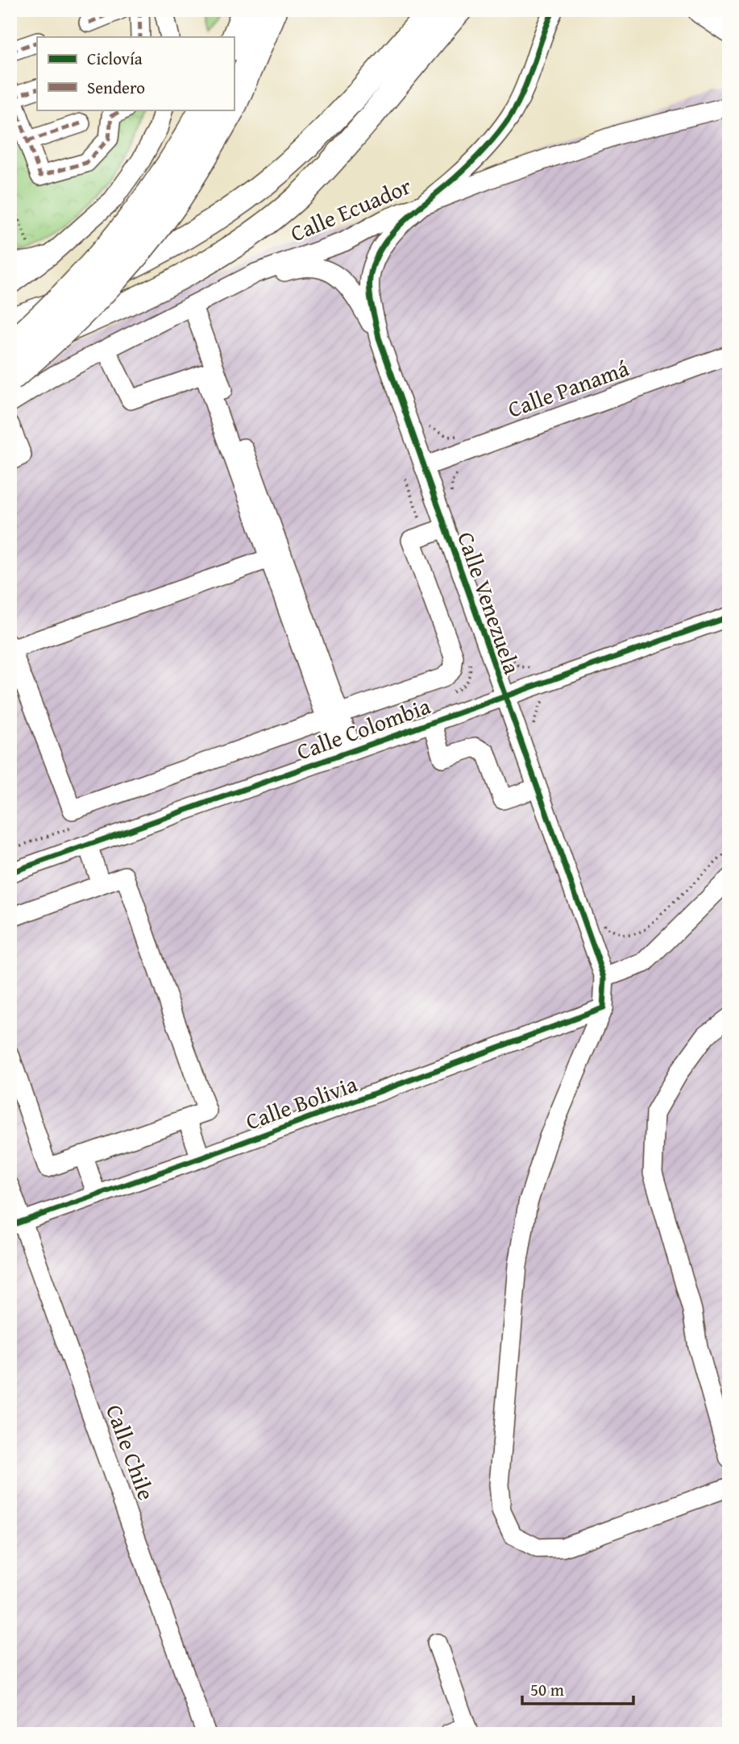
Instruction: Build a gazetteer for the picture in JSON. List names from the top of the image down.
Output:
{
  "streets": {
    "street": [
      "Calle Ecuador",
      "Calle Panamá",
      "Calle Venezuela",
      "Calle Colombia",
      "Calle Bolivia",
      "Calle Chile"
    ]
  },
  "crossings": [
    ["Calle Panamá", "Calle Venezuela"],
    ["Calle Venezuela", "Calle Colombia"],
    ["Calle Venezuela", "Calle Bolivia"],
    ["Calle Bolivia", "Calle Chile"]
  ],
  "legend": ["Ciclovía", "Sendero"],
  "scale_bar": "50 m"
}
